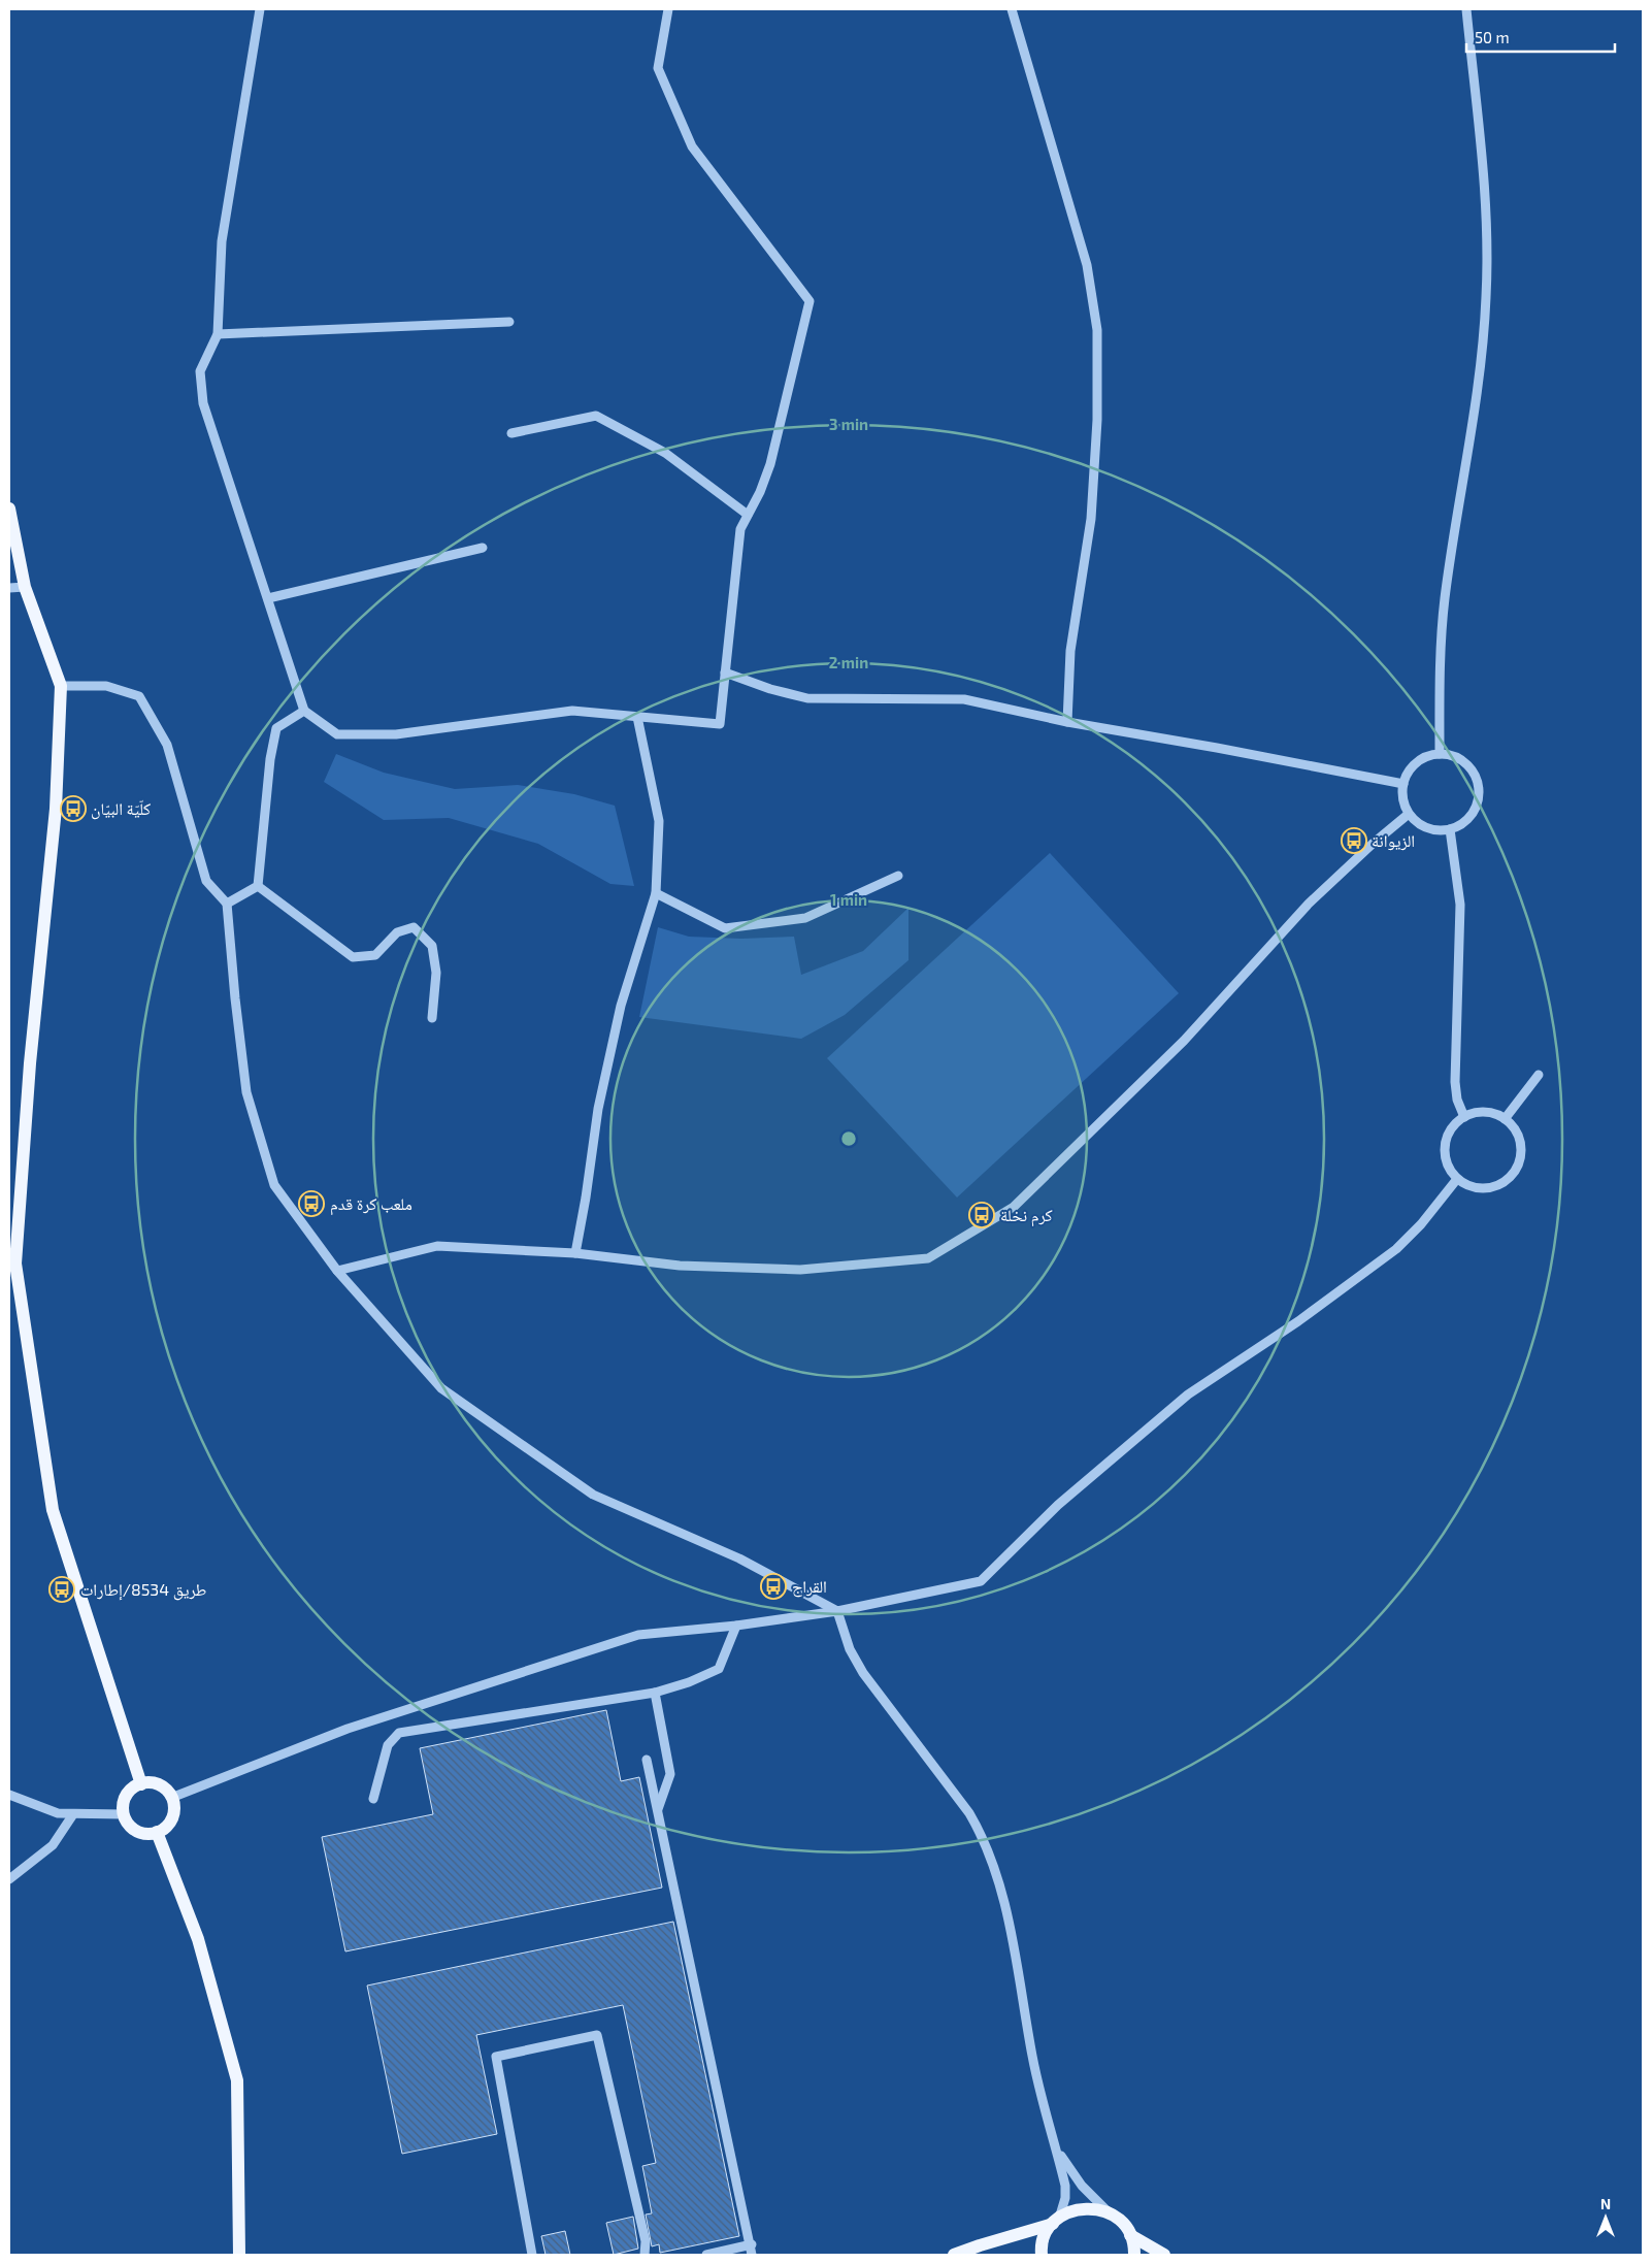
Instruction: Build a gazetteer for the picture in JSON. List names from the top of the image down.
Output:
{
  "places": {
    "bus stop": [
      "كلّيّة البيّان",
      "الزيوانة",
      "ملعب كرة قدم",
      "كرم نخلة",
      "القراج",
      "طريق 8534/إطارات"
    ]
  },
  "scale_bar": "50 m",
  "north": "top",
  "rings": ["3 min", "2 min", "1 min"]
}
